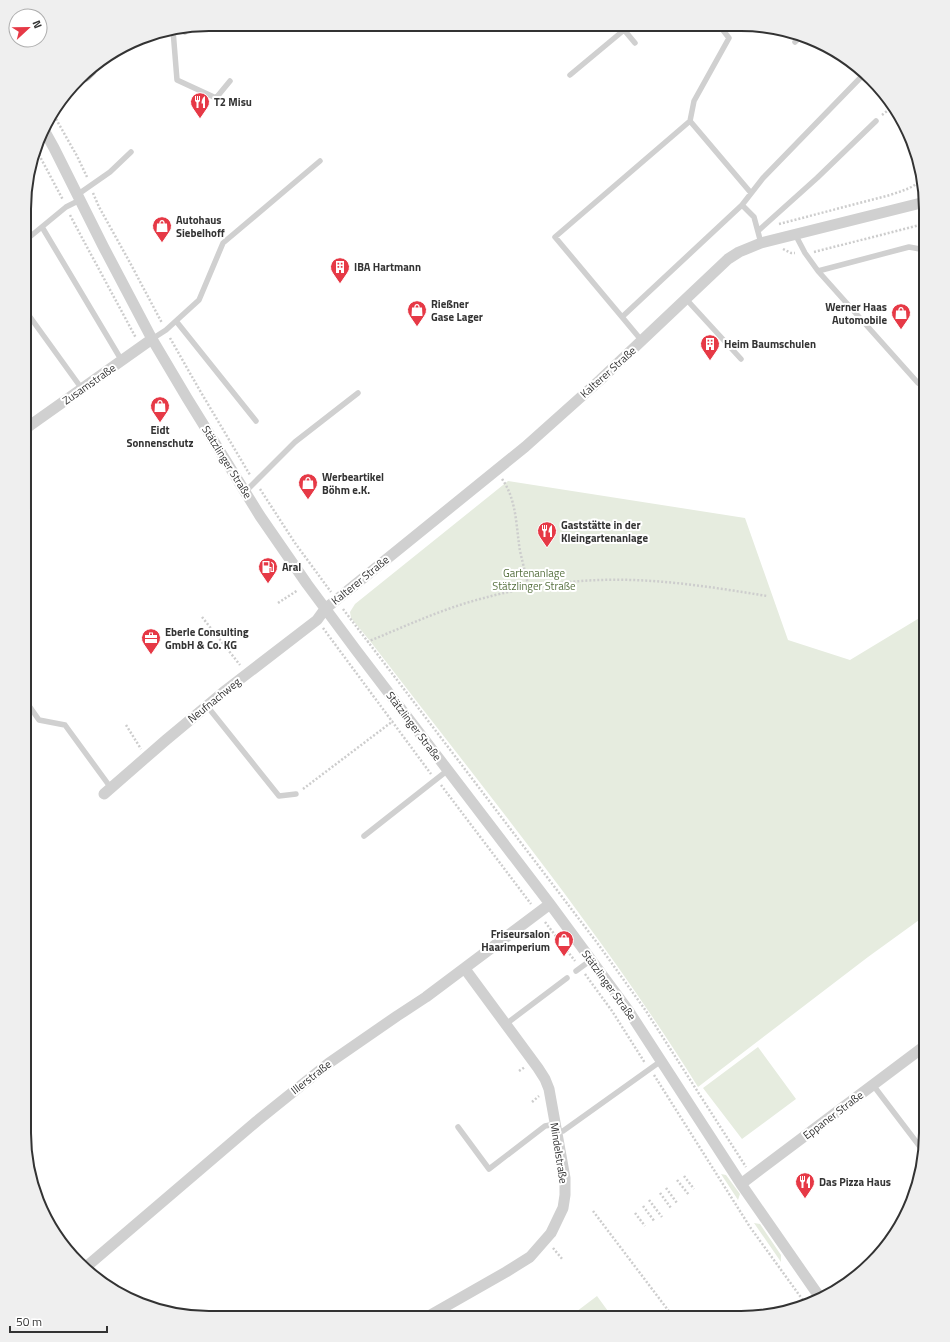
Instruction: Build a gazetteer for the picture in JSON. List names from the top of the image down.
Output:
{
  "streets": {
    "street": [
      "Kalterer Straße",
      "Zusamstraße",
      "Stätzlinger Straße",
      "Neufnachweg",
      "Illerstraße",
      "Eppaner Straße",
      "Mindelstraße"
    ]
  },
  "crossings": [
    ["Kalterer Straße", "Stätzlinger Straße"],
    ["Kalterer Straße", "Neufnachweg"],
    ["Zusamstraße", "Stätzlinger Straße"],
    ["Stätzlinger Straße", "Neufnachweg"],
    ["Stätzlinger Straße", "Illerstraße"],
    ["Stätzlinger Straße", "Eppaner Straße"],
    ["Illerstraße", "Mindelstraße"]
  ],
  "parks": ["Gartenanlage Stätzlinger Straße"],
  "places": {
    "restaurant": ["T2 Misu", "Gaststätte in der Kleingartenanlage", "Das Pizza Haus"],
    "shop": [
      "Autohaus Siebelhoff",
      "Rießner Gase Lager",
      "Werner Haas Automobile",
      "Eidt Sonnenschutz",
      "Werbeartikel Böhm e.K.",
      "Friseursalon Haarimperium"
    ],
    "building": ["IBA Hartmann", "Heim Baumschulen"],
    "fuel station": ["Aral"],
    "office": ["Eberle Consulting GmbH & Co. KG"]
  },
  "scale_bar": "50 m",
  "north": "right"
}
